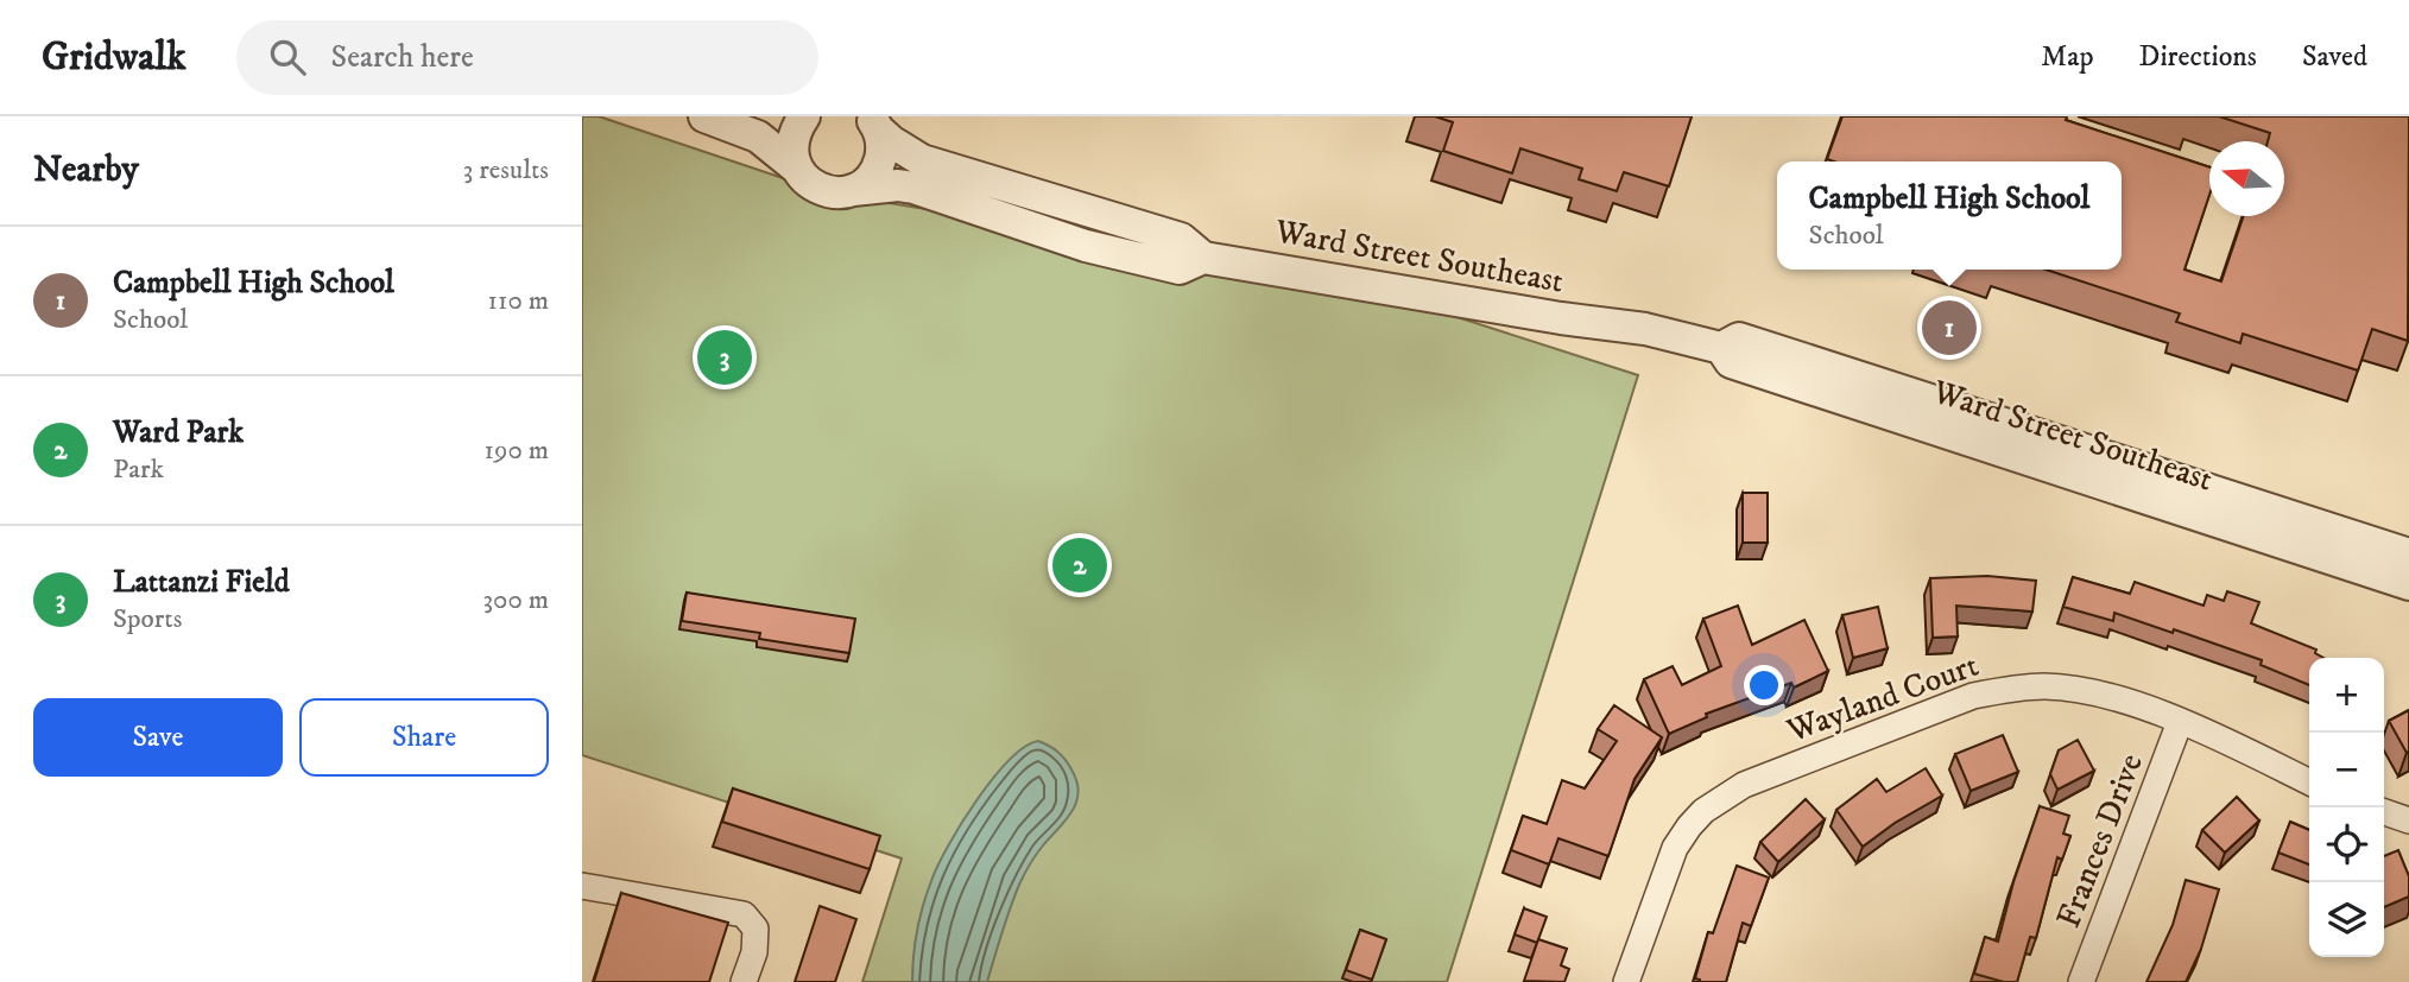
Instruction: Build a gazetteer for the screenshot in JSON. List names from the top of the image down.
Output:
{
  "streets": {
    "street": ["Ward Street Southeast", "Wayland Court", "Frances Drive"]
  },
  "crossings": [
    ["Wayland Court", "Frances Drive"]
  ],
  "north": "left",
  "page": {
    "header": "Gridwalk",
    "search": "Search here",
    "nav": ["Map", "Directions", "Saved"],
    "heading": ["Nearby", "3 results"],
    "popup": ["Campbell High School", "School"],
    "list": [
      {
        "mark": "1",
        "name": "Campbell High School",
        "note": "School",
        "value": "110 m"
      },
      {
        "mark": "2",
        "name": "Ward Park",
        "note": "Park",
        "value": "190 m"
      },
      {
        "mark": "3",
        "name": "Lattanzi Field",
        "note": "Sports",
        "value": "300 m"
      }
    ],
    "pins": ["1", "3", "2"],
    "map_buttons": ["+", "−"],
    "buttons": ["Save", "Share"]
  }
}
